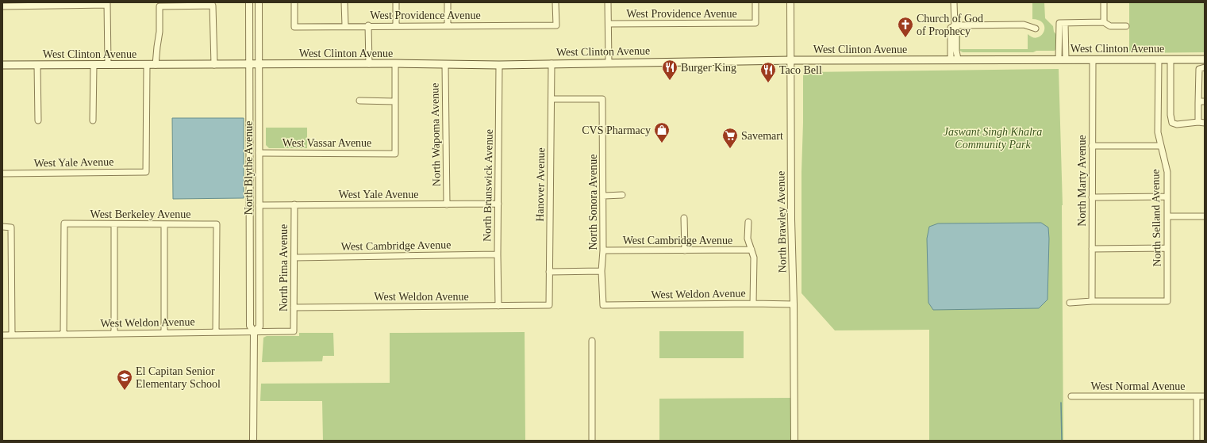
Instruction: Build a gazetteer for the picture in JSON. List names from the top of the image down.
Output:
{
  "streets": {
    "main road": ["West Clinton Avenue"],
    "street": [
      "West Providence Avenue",
      "North Wapoma Avenue",
      "West Vassar Avenue",
      "West Yale Avenue",
      "North Blythe Avenue",
      "North Marty Avenue",
      "Hanover Avenue",
      "North Brunswick Avenue",
      "North Sonora Avenue",
      "West Berkeley Avenue",
      "North Selland Avenue",
      "North Brawley Avenue",
      "West Cambridge Avenue",
      "North Pima Avenue",
      "West Weldon Avenue",
      "West Normal Avenue"
    ]
  },
  "crossings": [
    ["West Clinton Avenue", "North Wapoma Avenue"],
    ["West Clinton Avenue", "West Yale Avenue"],
    ["West Clinton Avenue", "North Blythe Avenue"],
    ["West Clinton Avenue", "North Marty Avenue"],
    ["West Clinton Avenue", "Hanover Avenue"],
    ["West Clinton Avenue", "North Brunswick Avenue"],
    ["West Clinton Avenue", "North Selland Avenue"],
    ["West Clinton Avenue", "North Brawley Avenue"],
    ["North Wapoma Avenue", "West Yale Avenue"],
    ["West Vassar Avenue", "North Blythe Avenue"],
    ["West Yale Avenue", "North Blythe Avenue"],
    ["West Yale Avenue", "North Brunswick Avenue"],
    ["West Yale Avenue", "North Pima Avenue"],
    ["North Blythe Avenue", "West Weldon Avenue"],
    ["North Marty Avenue", "North Selland Avenue"],
    ["Hanover Avenue", "North Sonora Avenue"],
    ["Hanover Avenue", "West Weldon Avenue"],
    ["North Brunswick Avenue", "West Cambridge Avenue"],
    ["North Brunswick Avenue", "West Weldon Avenue"],
    ["North Sonora Avenue", "West Cambridge Avenue"],
    ["North Sonora Avenue", "West Weldon Avenue"],
    ["West Berkeley Avenue", "West Weldon Avenue"],
    ["North Brawley Avenue", "West Weldon Avenue"],
    ["West Cambridge Avenue", "North Pima Avenue"],
    ["North Pima Avenue", "West Weldon Avenue"]
  ],
  "parks": ["Jaswant Singh Khalra Community Park"],
  "places": {
    "church": ["Church of God of Prophecy"],
    "restaurant": ["Burger King", "Taco Bell"],
    "shop": ["CVS Pharmacy"],
    "supermarket": ["Savemart"],
    "school or university": ["El Capitan Senior Elementary School"]
  }
}
